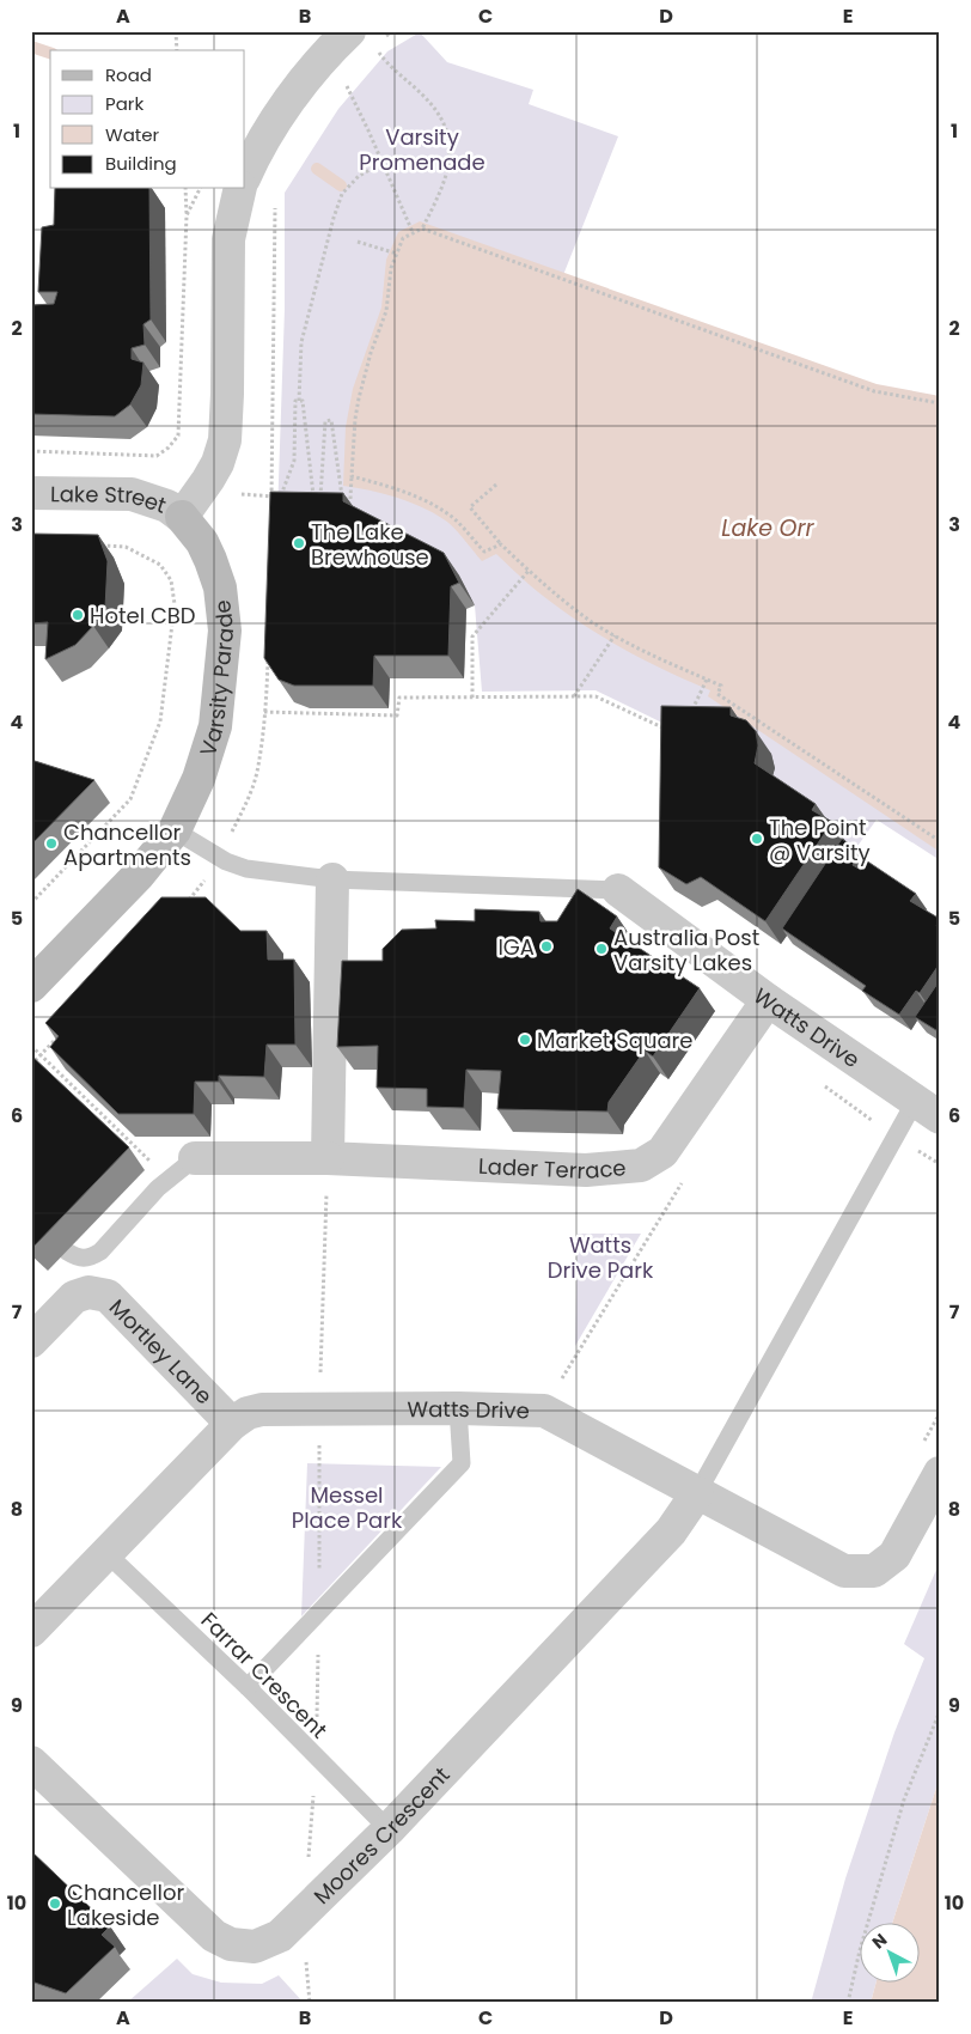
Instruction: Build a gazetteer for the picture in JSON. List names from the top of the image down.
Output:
{
  "streets": {
    "street": [
      "Lake Street",
      "Varsity Parade",
      "Watts Drive",
      "Lader Terrace",
      "Mortley Lane",
      "Moores Crescent"
    ],
    "lane": ["Farrar Crescent"]
  },
  "crossings": [
    ["Lake Street", "Varsity Parade"],
    ["Watts Drive", "Lader Terrace"],
    ["Watts Drive", "Mortley Lane"],
    ["Watts Drive", "Farrar Crescent"],
    ["Watts Drive", "Moores Crescent"],
    ["Farrar Crescent", "Moores Crescent"]
  ],
  "water": ["Lake Orr"],
  "parks": ["Varsity Promenade", "Watts Drive Park", "Messel Place Park"],
  "places": [
    "The Lake Brewhouse",
    "Hotel CBD",
    "The Point @ Varsity",
    "Chancellor Apartments",
    "IGA",
    "Australia Post Varsity Lakes",
    "Market Square",
    "Chancellor Lakeside"
  ],
  "legend": [
    "Road",
    "Park",
    "Water",
    "Building"
  ],
  "north": "top left",
  "grid": {
    "columns": [
      "A",
      "B",
      "C",
      "D",
      "E"
    ],
    "rows": [
      "1",
      "2",
      "3",
      "4",
      "5",
      "6",
      "7",
      "8",
      "9",
      "10"
    ]
  }
}
